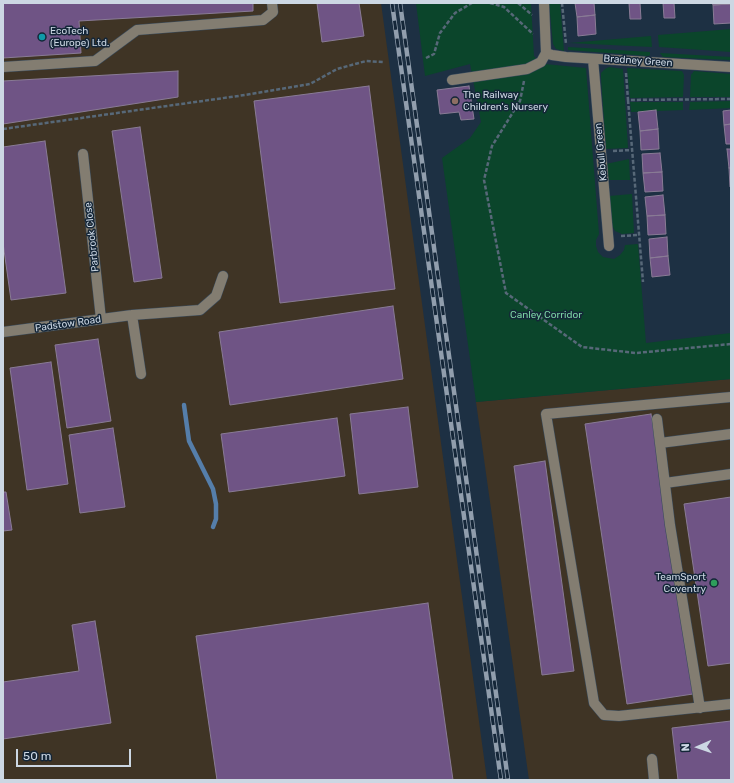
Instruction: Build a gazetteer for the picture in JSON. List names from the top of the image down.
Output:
{
  "streets": {
    "street": [
      "Bradney Green",
      "Kebull Green",
      "Parbrook Close",
      "Padstow Road"
    ]
  },
  "crossings": [
    ["Bradney Green", "Kebull Green"],
    ["Parbrook Close", "Padstow Road"]
  ],
  "parks": ["Canley Corridor"],
  "places": ["EcoTech (Europe) Ltd.", "The Railway Children's Nursery", "TeamSport Coventry"],
  "scale_bar": "50 m",
  "north": "left"
}
